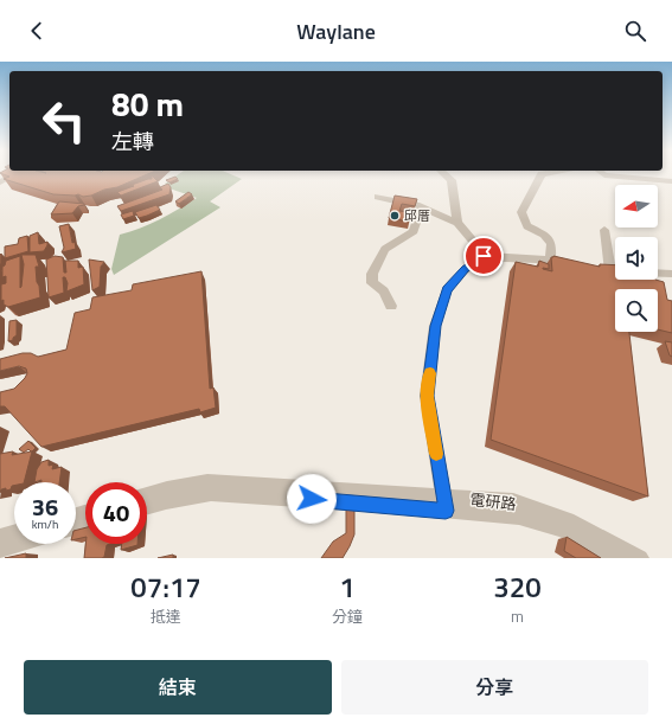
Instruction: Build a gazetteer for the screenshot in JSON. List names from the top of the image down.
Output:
{
  "streets": {
    "street": ["電研路"]
  },
  "places": ["邱厝"],
  "north": "left",
  "page": {
    "header": "Waylane",
    "turn": ["80 m", "左轉"],
    "speed": "36 km/h",
    "limit": "40",
    "eta": [
      "07:17",
      "抵達",
      "1",
      "分鐘",
      "320",
      "m"
    ],
    "buttons": ["結束", "分享"]
  }
}
